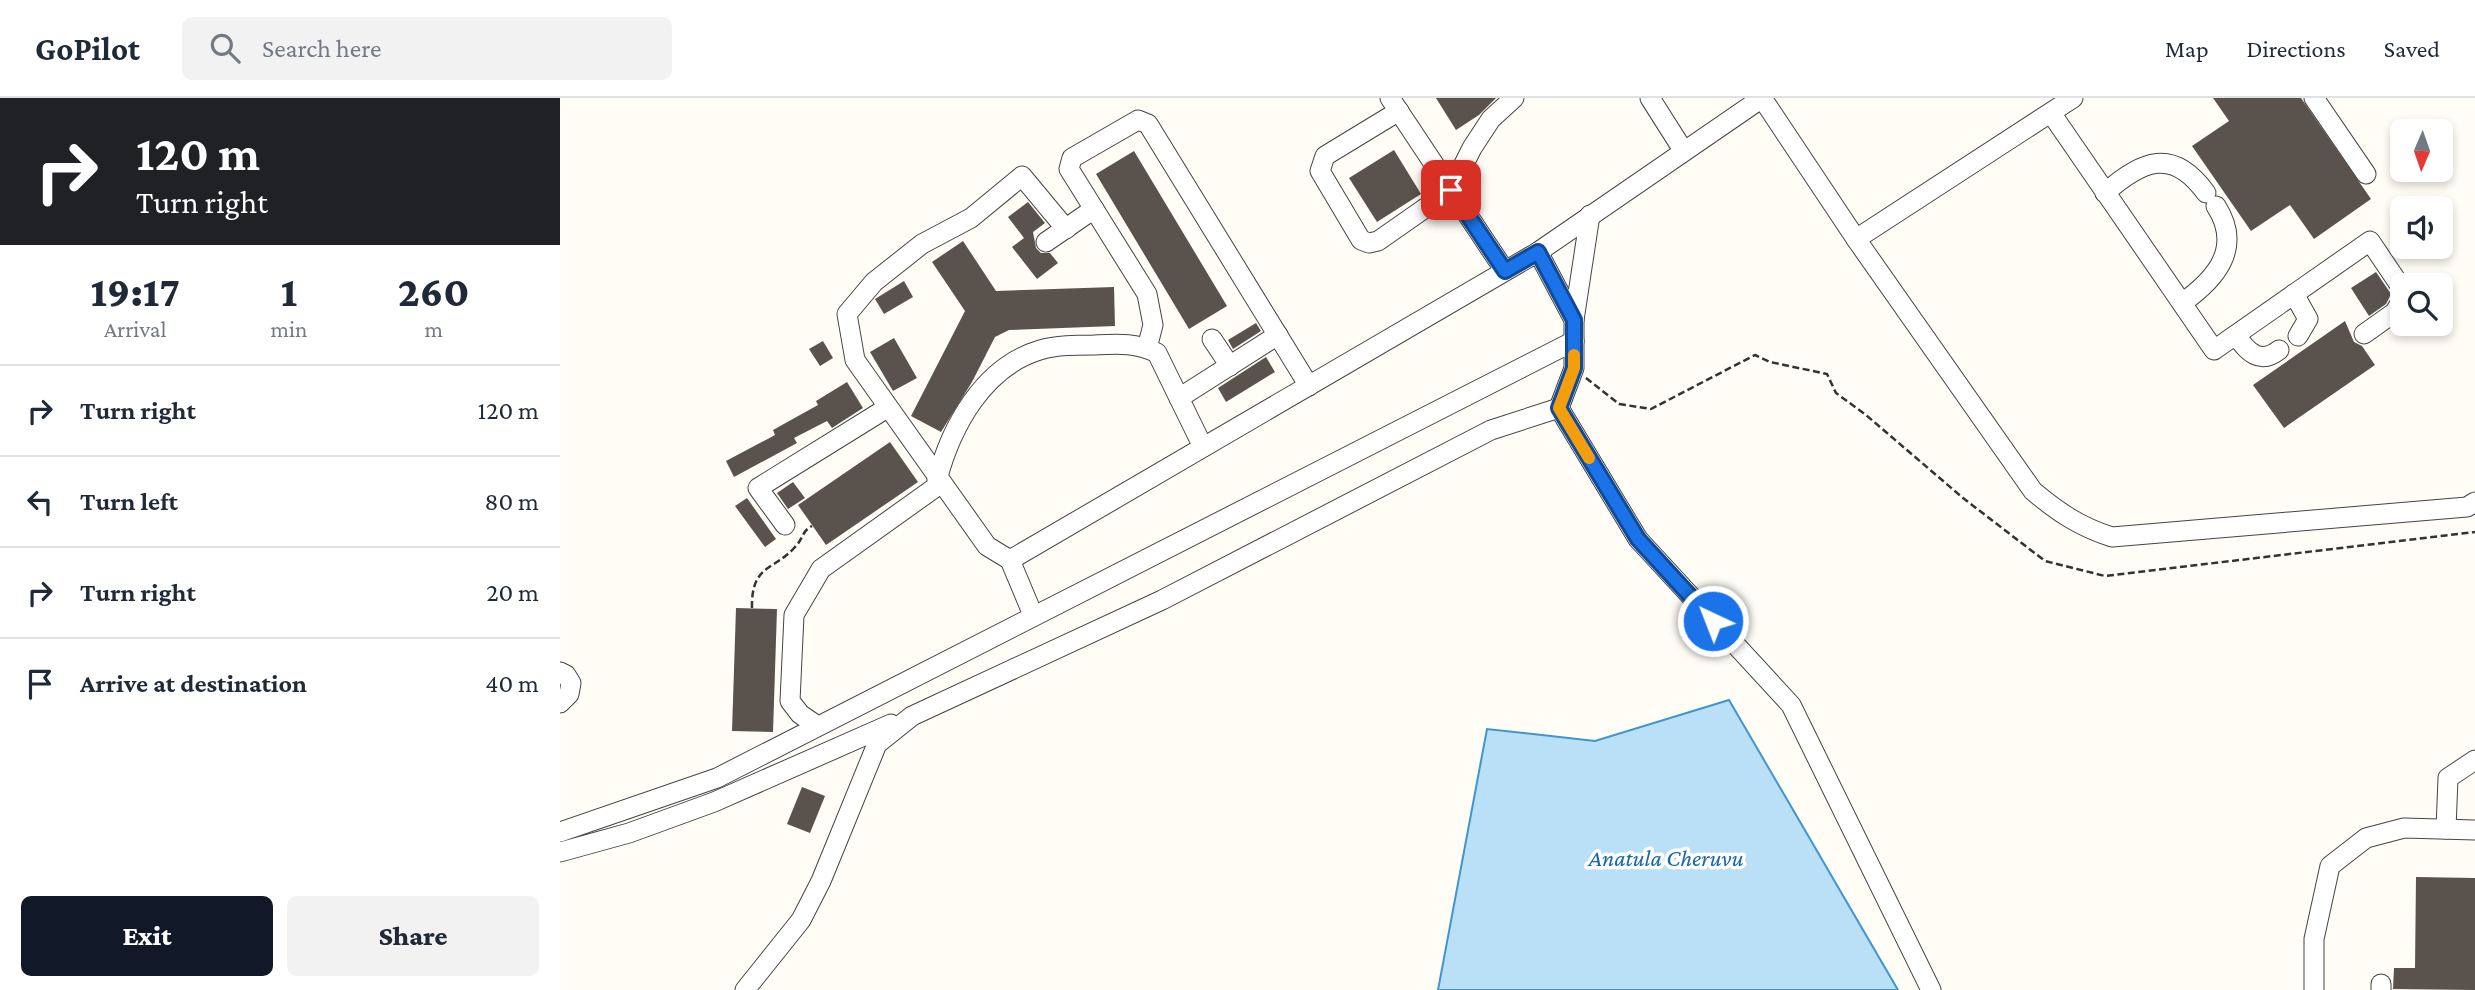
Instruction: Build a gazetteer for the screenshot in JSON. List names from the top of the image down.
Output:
{
  "water": ["Anatula Cheruvu"],
  "north": "bottom",
  "page": {
    "header": "GoPilot",
    "search": "Search here",
    "nav": ["Map", "Directions", "Saved"],
    "turn": ["120 m", "Turn right"],
    "eta": [
      "19:17",
      "Arrival",
      "1",
      "min",
      "260",
      "m"
    ],
    "list": [
      {
        "name": "Turn right",
        "value": "120 m"
      },
      {
        "name": "Turn left",
        "value": "80 m"
      },
      {
        "name": "Turn right",
        "value": "20 m"
      },
      {
        "name": "Arrive at destination",
        "value": "40 m"
      }
    ],
    "buttons": ["Exit", "Share"]
  }
}
